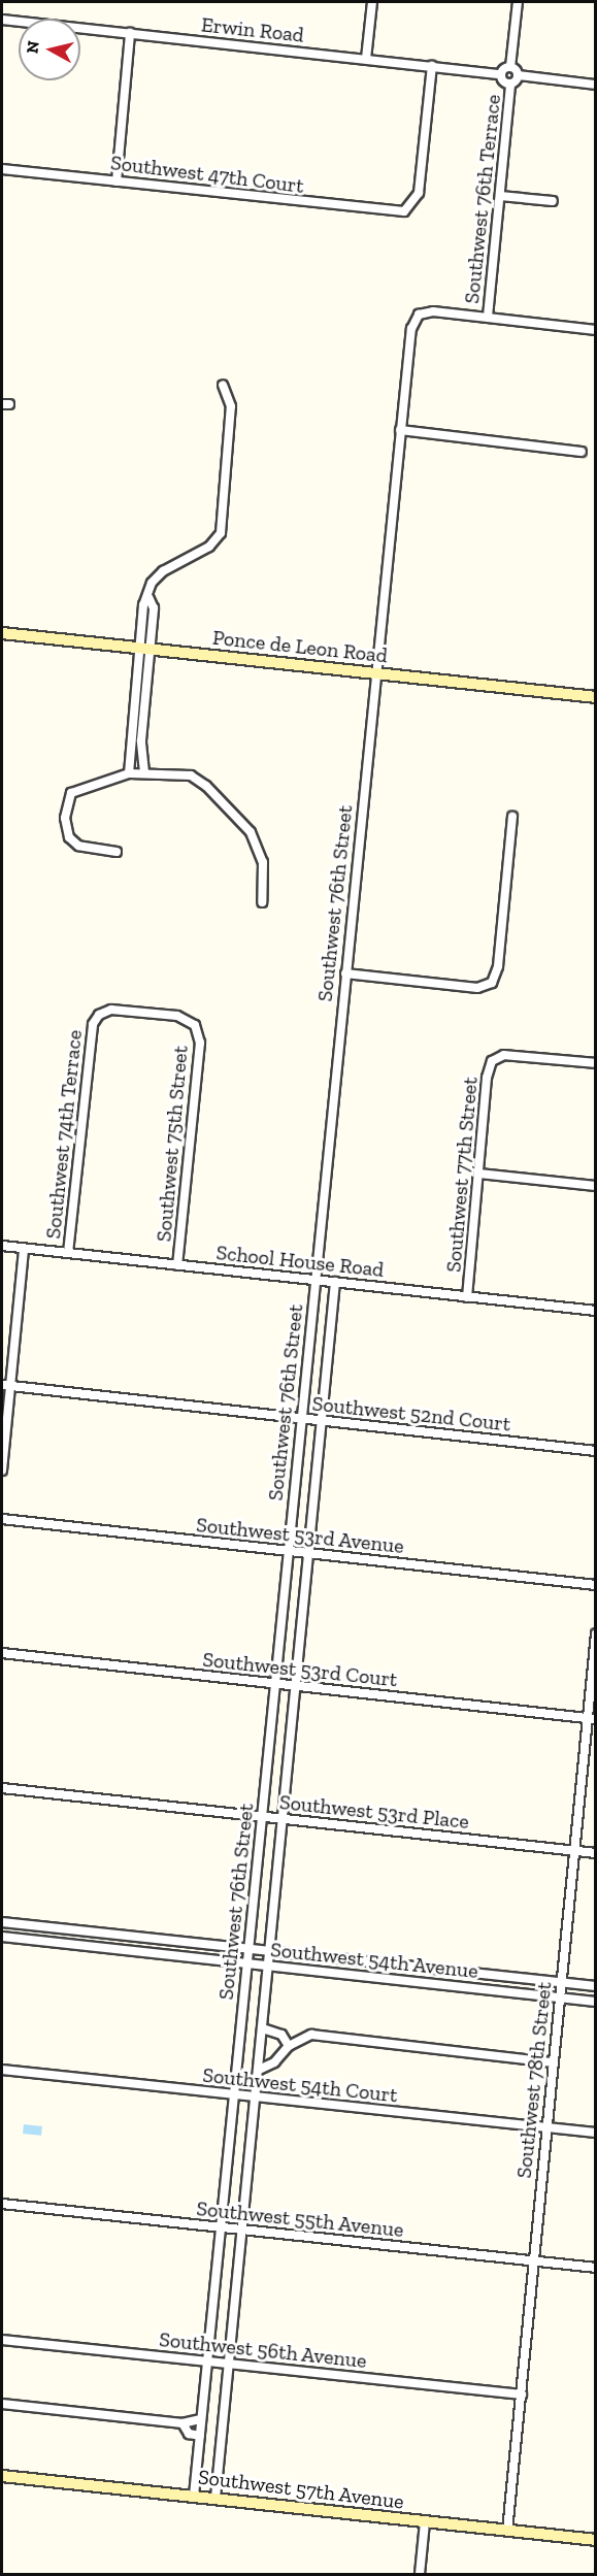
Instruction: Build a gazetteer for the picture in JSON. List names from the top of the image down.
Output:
{
  "streets": {
    "main road": ["Ponce de Leon Road", "Southwest 57th Avenue"],
    "street": [
      "Erwin Road",
      "Southwest 47th Court",
      "Southwest 76th Terrace",
      "Southwest 76th Street",
      "Southwest 74th Terrace",
      "Southwest 75th Street",
      "Southwest 77th Street",
      "School House Road",
      "Southwest 52nd Court",
      "Southwest 53rd Avenue",
      "Southwest 53rd Court",
      "Southwest 53rd Place",
      "Southwest 54th Avenue",
      "Southwest 78th Street",
      "Southwest 54th Court",
      "Southwest 55th Avenue",
      "Southwest 56th Avenue"
    ]
  },
  "crossings": [
    ["Erwin Road", "Southwest 47th Court"],
    ["Southwest 76th Terrace", "Southwest 76th Street"],
    ["Ponce de Leon Road", "Southwest 76th Street"],
    ["Southwest 76th Street", "School House Road"],
    ["Southwest 76th Street", "Southwest 52nd Court"],
    ["Southwest 76th Street", "Southwest 53rd Avenue"],
    ["Southwest 76th Street", "Southwest 53rd Court"],
    ["Southwest 76th Street", "Southwest 53rd Place"],
    ["Southwest 76th Street", "Southwest 54th Avenue"],
    ["Southwest 76th Street", "Southwest 54th Court"],
    ["Southwest 76th Street", "Southwest 55th Avenue"],
    ["Southwest 76th Street", "Southwest 56th Avenue"],
    ["Southwest 76th Street", "Southwest 57th Avenue"],
    ["Southwest 74th Terrace", "Southwest 75th Street"],
    ["Southwest 74th Terrace", "School House Road"],
    ["Southwest 75th Street", "School House Road"],
    ["Southwest 77th Street", "School House Road"],
    ["Southwest 53rd Court", "Southwest 78th Street"],
    ["Southwest 53rd Place", "Southwest 78th Street"],
    ["Southwest 54th Avenue", "Southwest 78th Street"],
    ["Southwest 78th Street", "Southwest 54th Court"],
    ["Southwest 78th Street", "Southwest 55th Avenue"],
    ["Southwest 78th Street", "Southwest 56th Avenue"],
    ["Southwest 78th Street", "Southwest 57th Avenue"]
  ],
  "north": "left"
}
